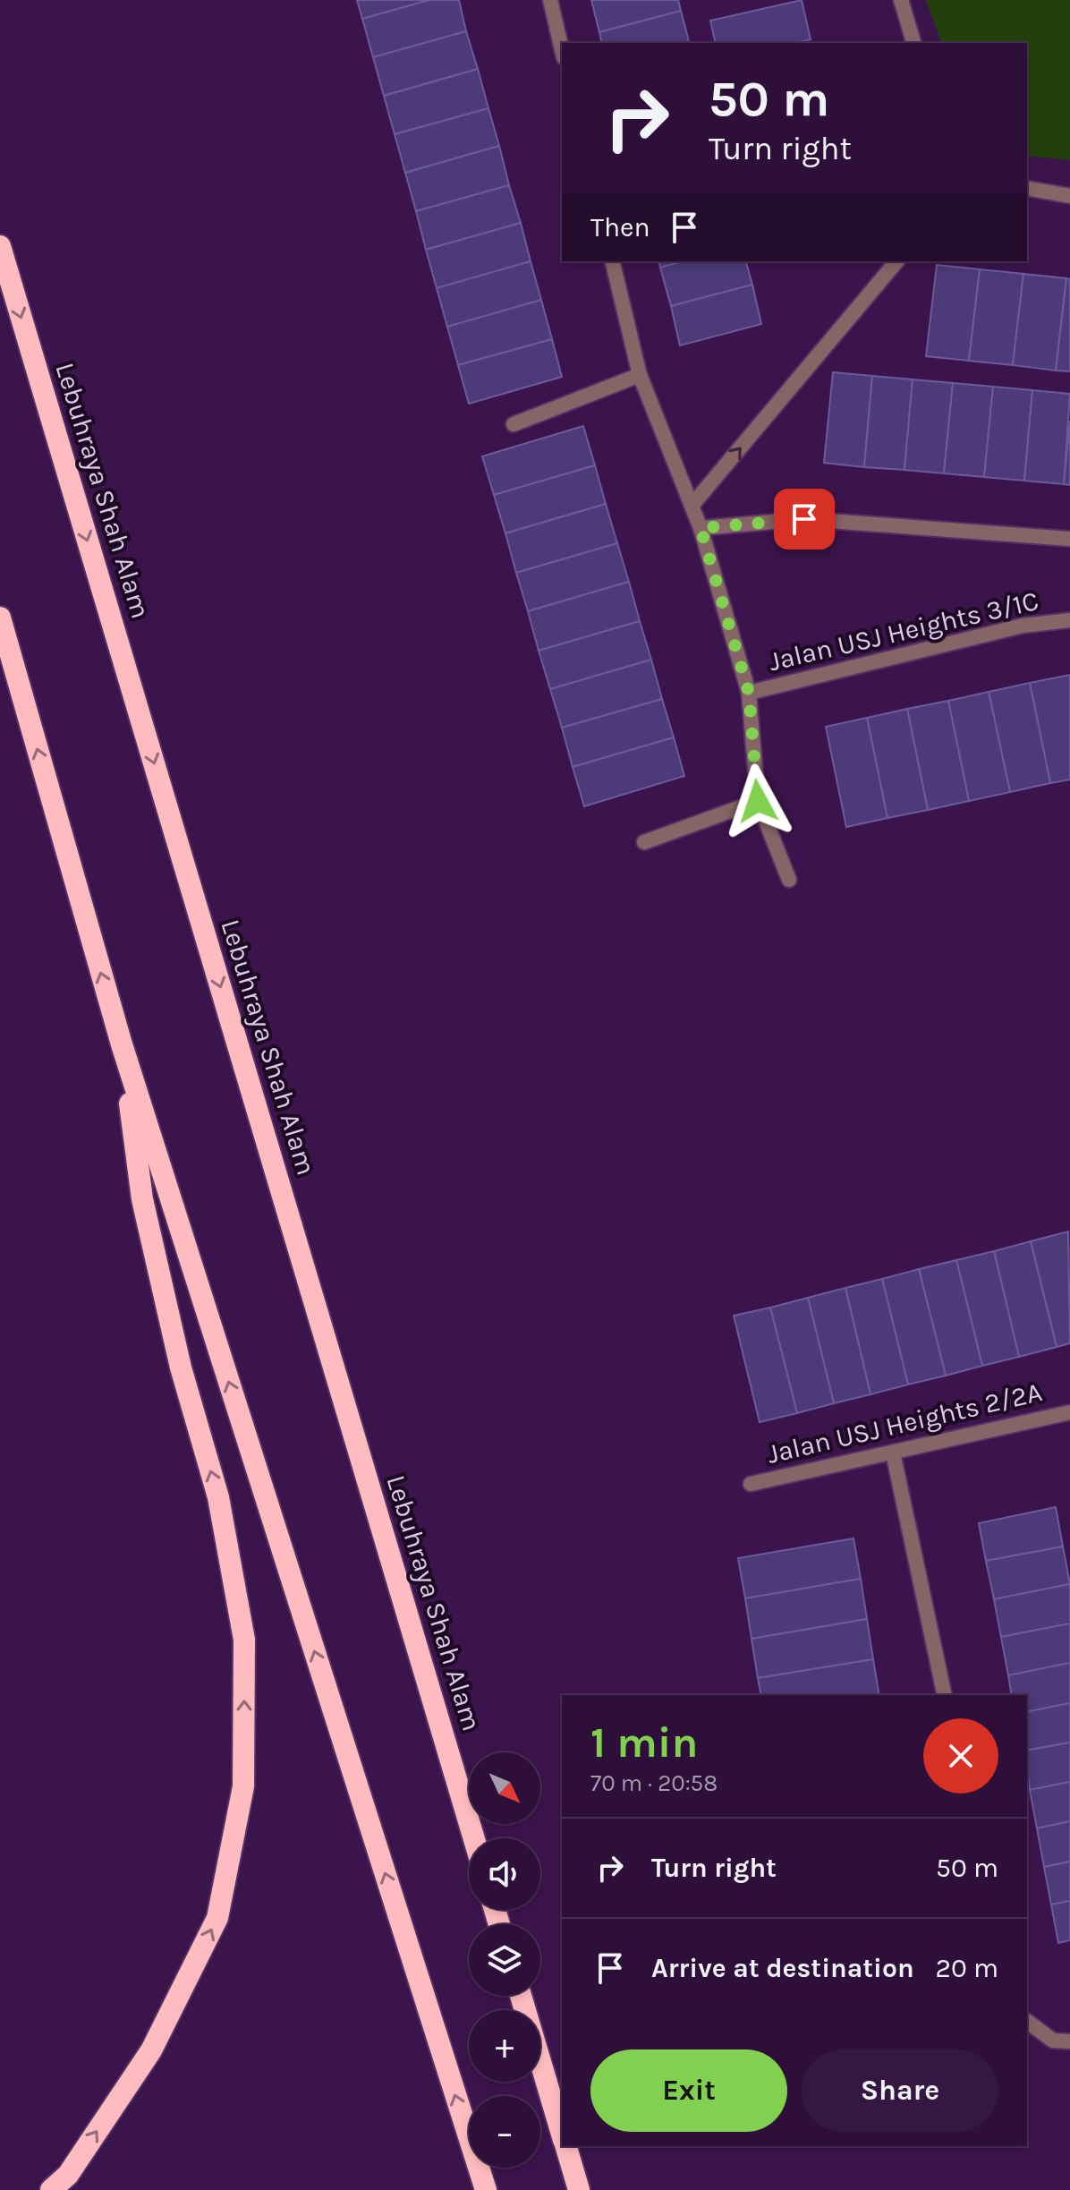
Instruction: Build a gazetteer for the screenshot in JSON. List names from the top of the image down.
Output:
{
  "streets": {
    "highway": ["Lebuhraya Shah Alam"],
    "street": ["Jalan USJ Heights 3/1C", "Jalan USJ Heights 2/2A"]
  },
  "north": "bottom right",
  "page": {
    "turn": ["50 m", "Turn right"],
    "then": "Then",
    "heading": ["1 min", "70 m · 20:58"],
    "map_buttons": ["+", "−"],
    "list": [
      {
        "name": "Turn right",
        "value": "50 m"
      },
      {
        "name": "Arrive at destination",
        "value": "20 m"
      }
    ],
    "buttons": ["Exit", "Share"]
  }
}
